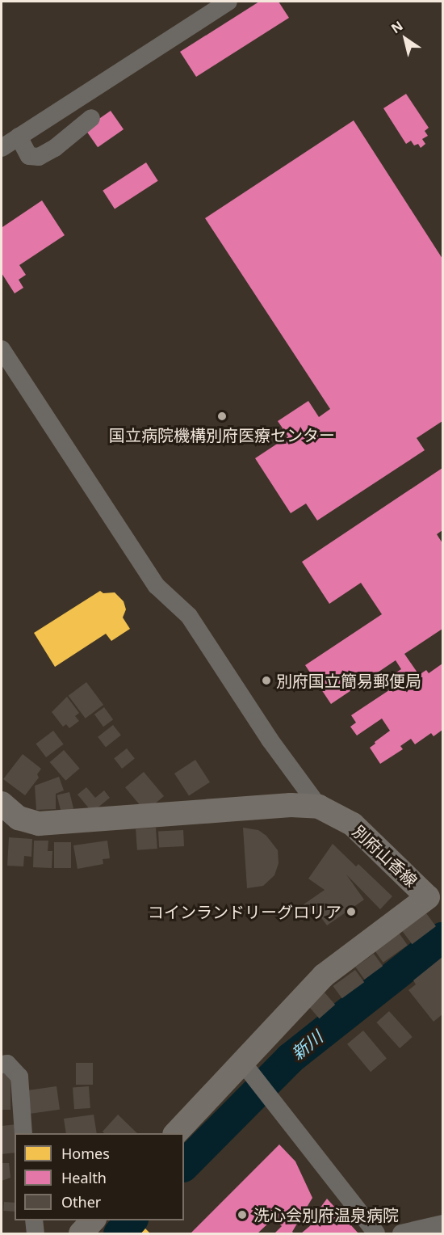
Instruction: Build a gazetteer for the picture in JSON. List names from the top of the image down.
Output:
{
  "streets": {
    "main road": ["別府山香線"]
  },
  "water": ["新川"],
  "places": [
    "国立病院機構別府医療センター",
    "別府国立簡易郵便局",
    "コインランドリーグロリア",
    "洗心会別府温泉病院"
  ],
  "legend": ["Homes", "Health", "Other"],
  "north": "top left"
}
